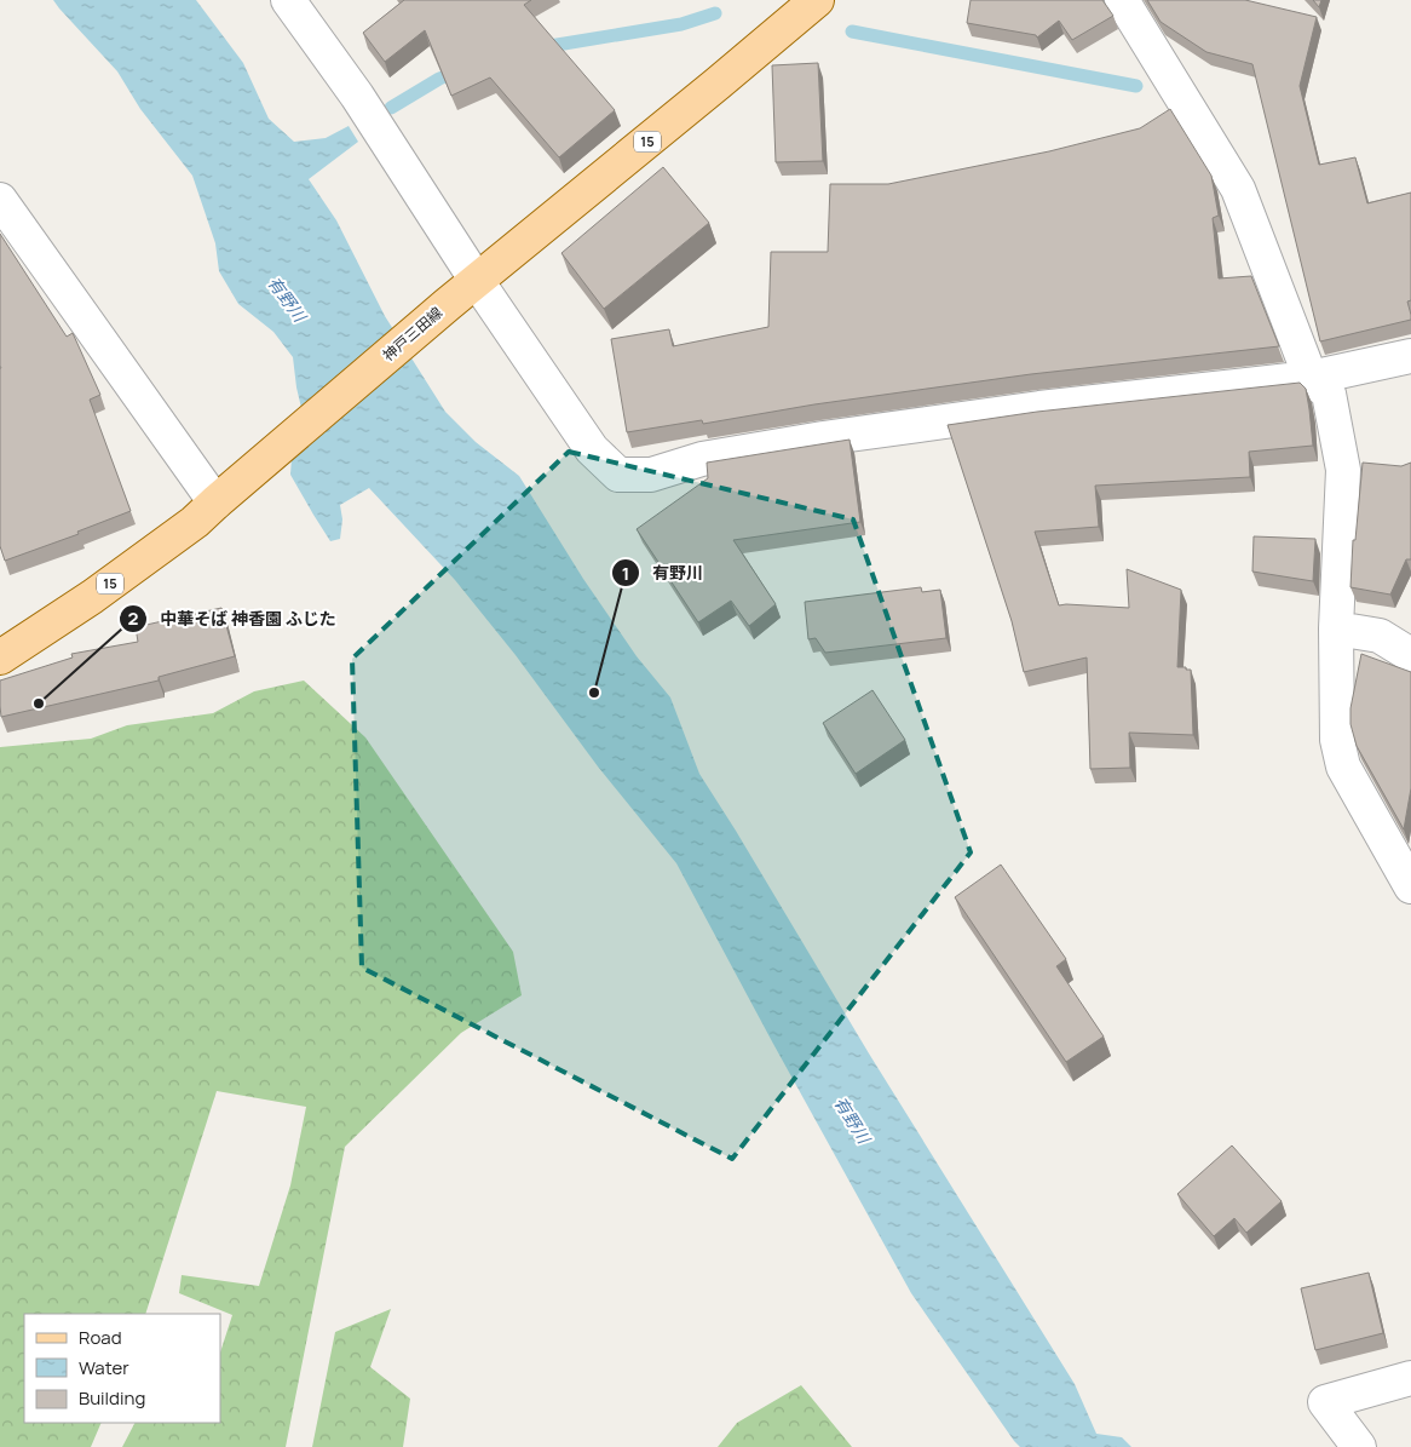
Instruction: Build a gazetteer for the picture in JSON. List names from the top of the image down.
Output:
{
  "streets": {
    "main road": ["15", "神戸三田線"]
  },
  "water": ["有野川"],
  "places": ["有野川", "中華そば 神香園 ふじた"],
  "legend": ["Road", "Water", "Building"]
}
